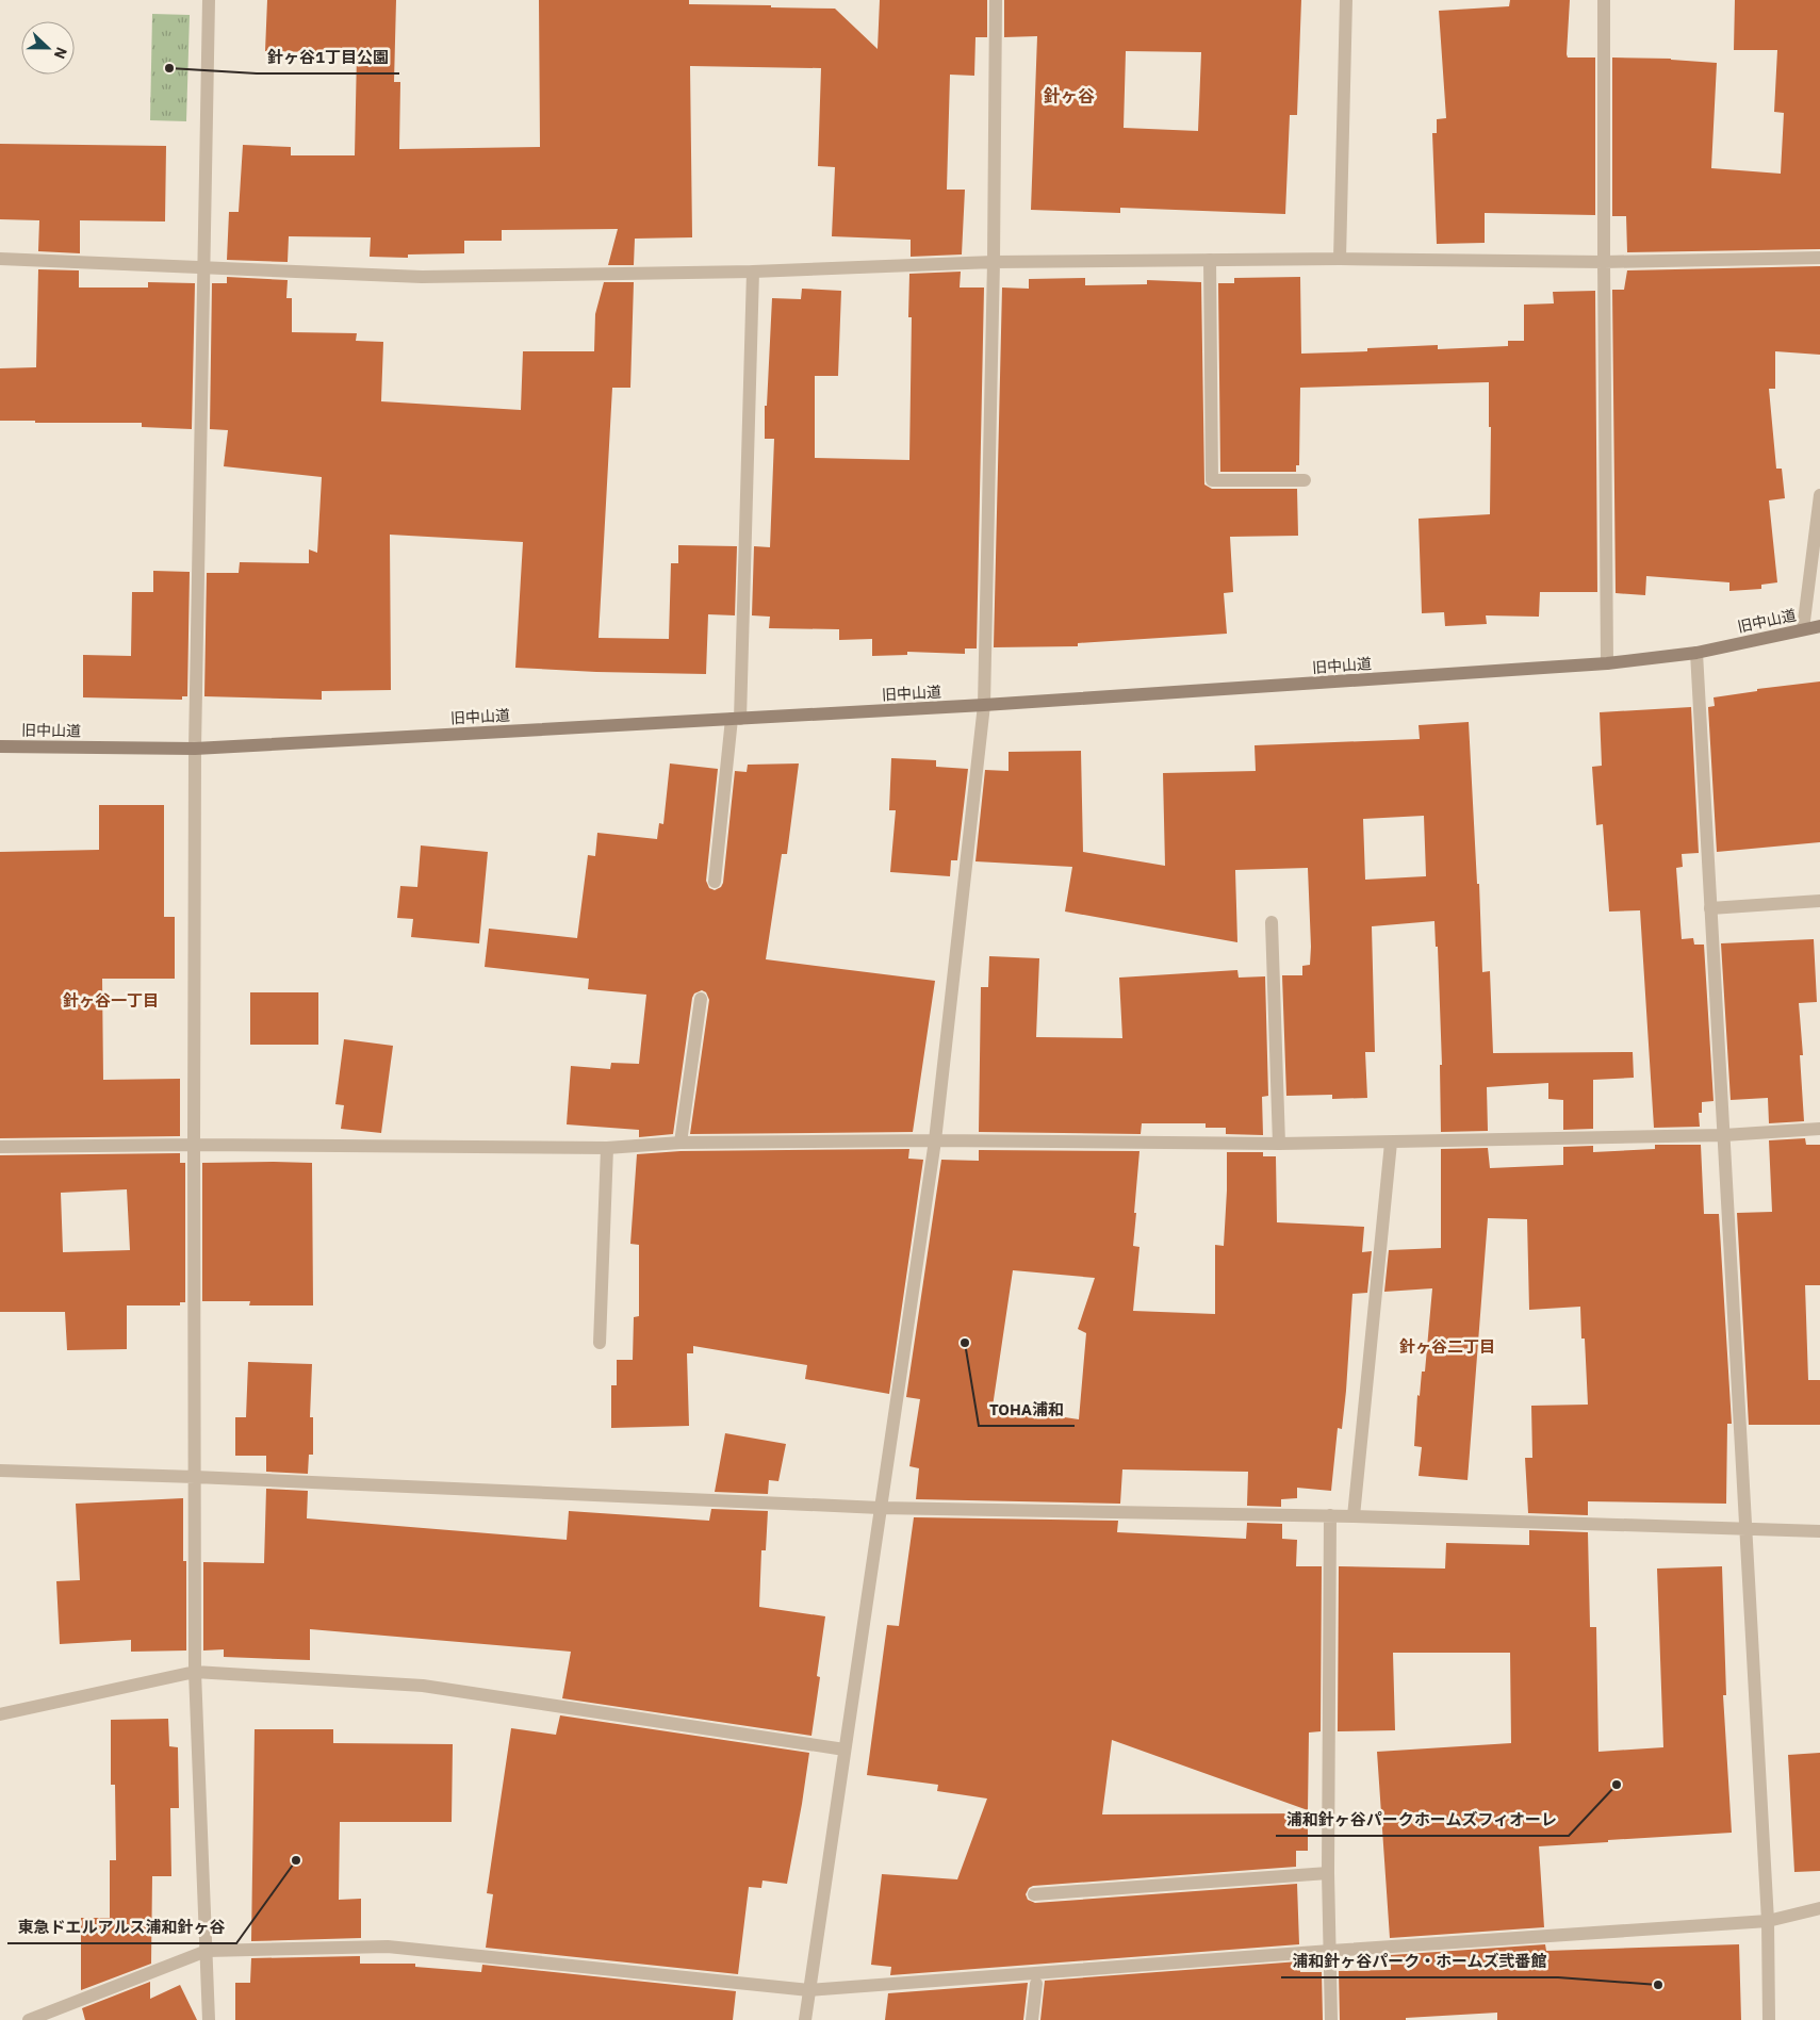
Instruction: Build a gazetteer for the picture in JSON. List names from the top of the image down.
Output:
{
  "streets": {
    "main road": ["旧中山道"]
  },
  "districts": ["針ヶ谷", "針ヶ谷一丁目", "針ヶ谷二丁目"],
  "places": [
    "針ヶ谷1丁目公園",
    "TOHA浦和",
    "浦和針ヶ谷パークホームズフィオーレ",
    "東急ドエルアルス浦和針ヶ谷",
    "浦和針ヶ谷パーク・ホームズ弐番館"
  ],
  "north": "right"
}
